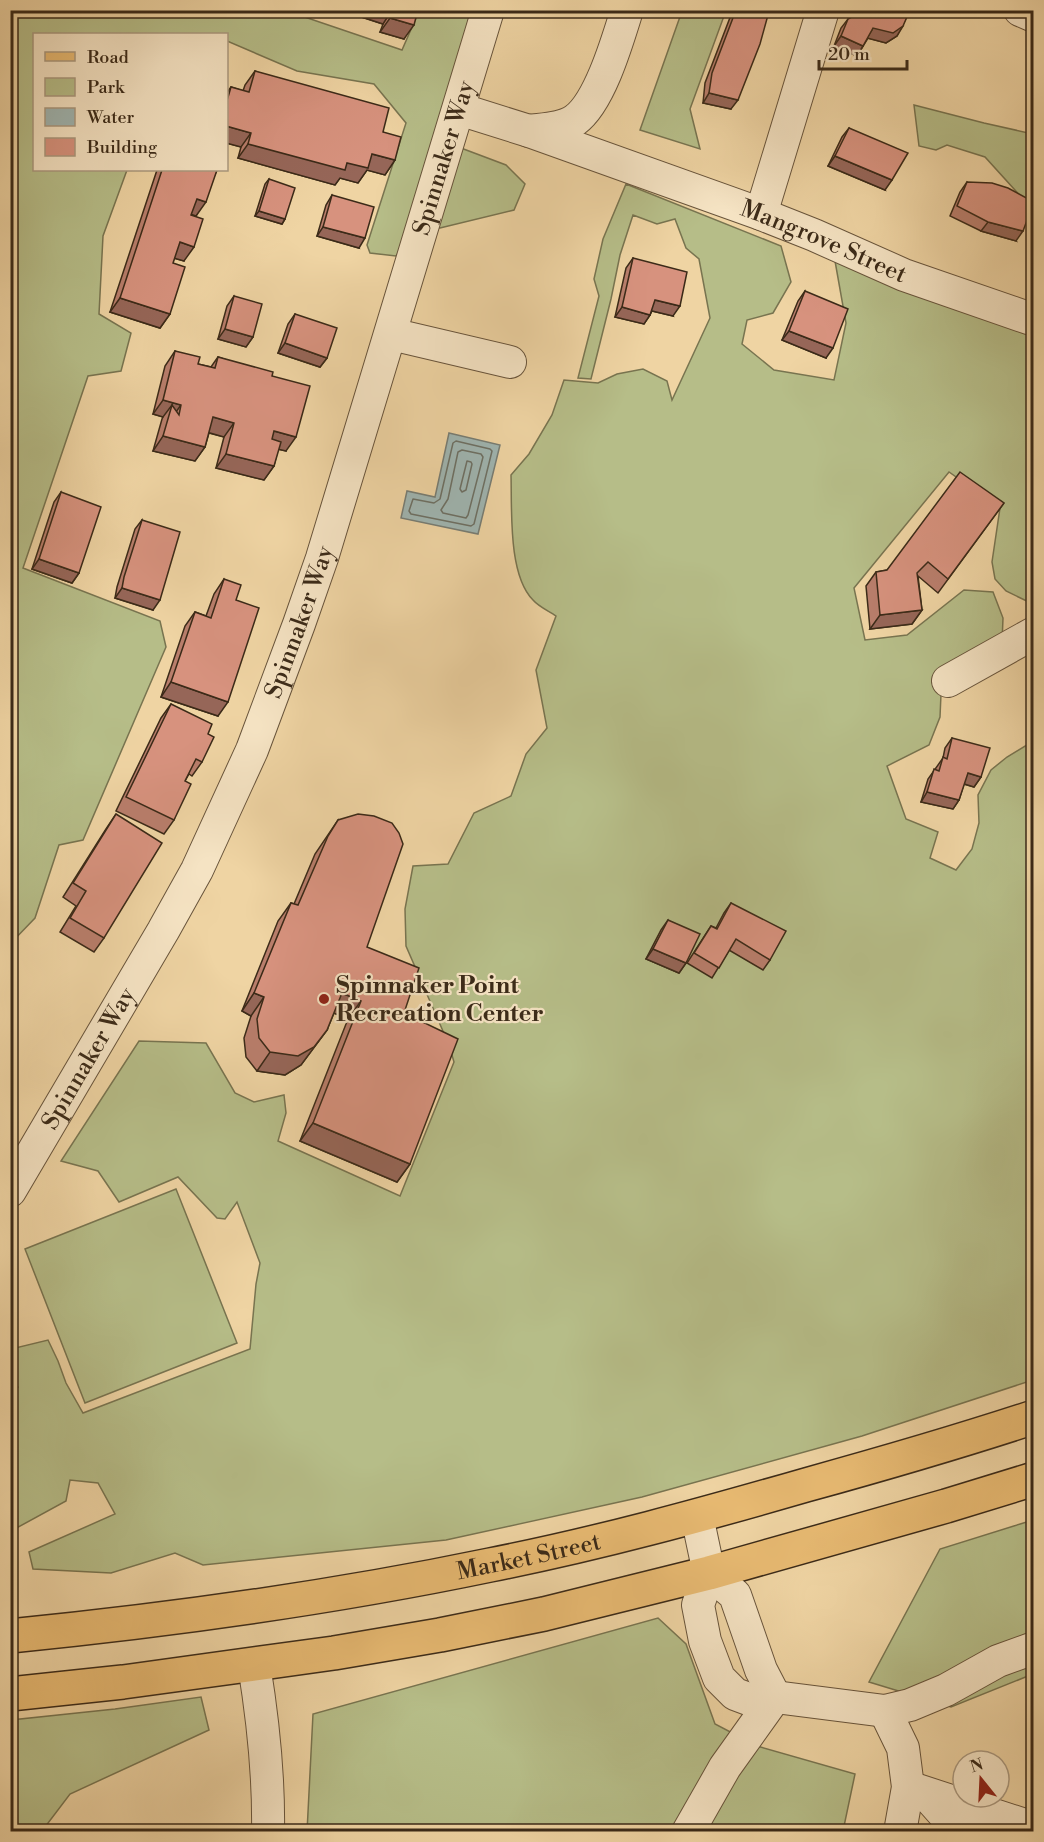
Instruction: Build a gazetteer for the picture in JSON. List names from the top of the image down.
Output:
{
  "streets": {
    "main road": ["Market Street"],
    "street": ["Spinnaker Way", "Mangrove Street"]
  },
  "crossings": [
    ["Spinnaker Way", "Mangrove Street"]
  ],
  "places": ["Spinnaker Point Recreation Center"],
  "legend": [
    "Road",
    "Park",
    "Water",
    "Building"
  ],
  "scale_bar": "20 m",
  "north": "top"
}
